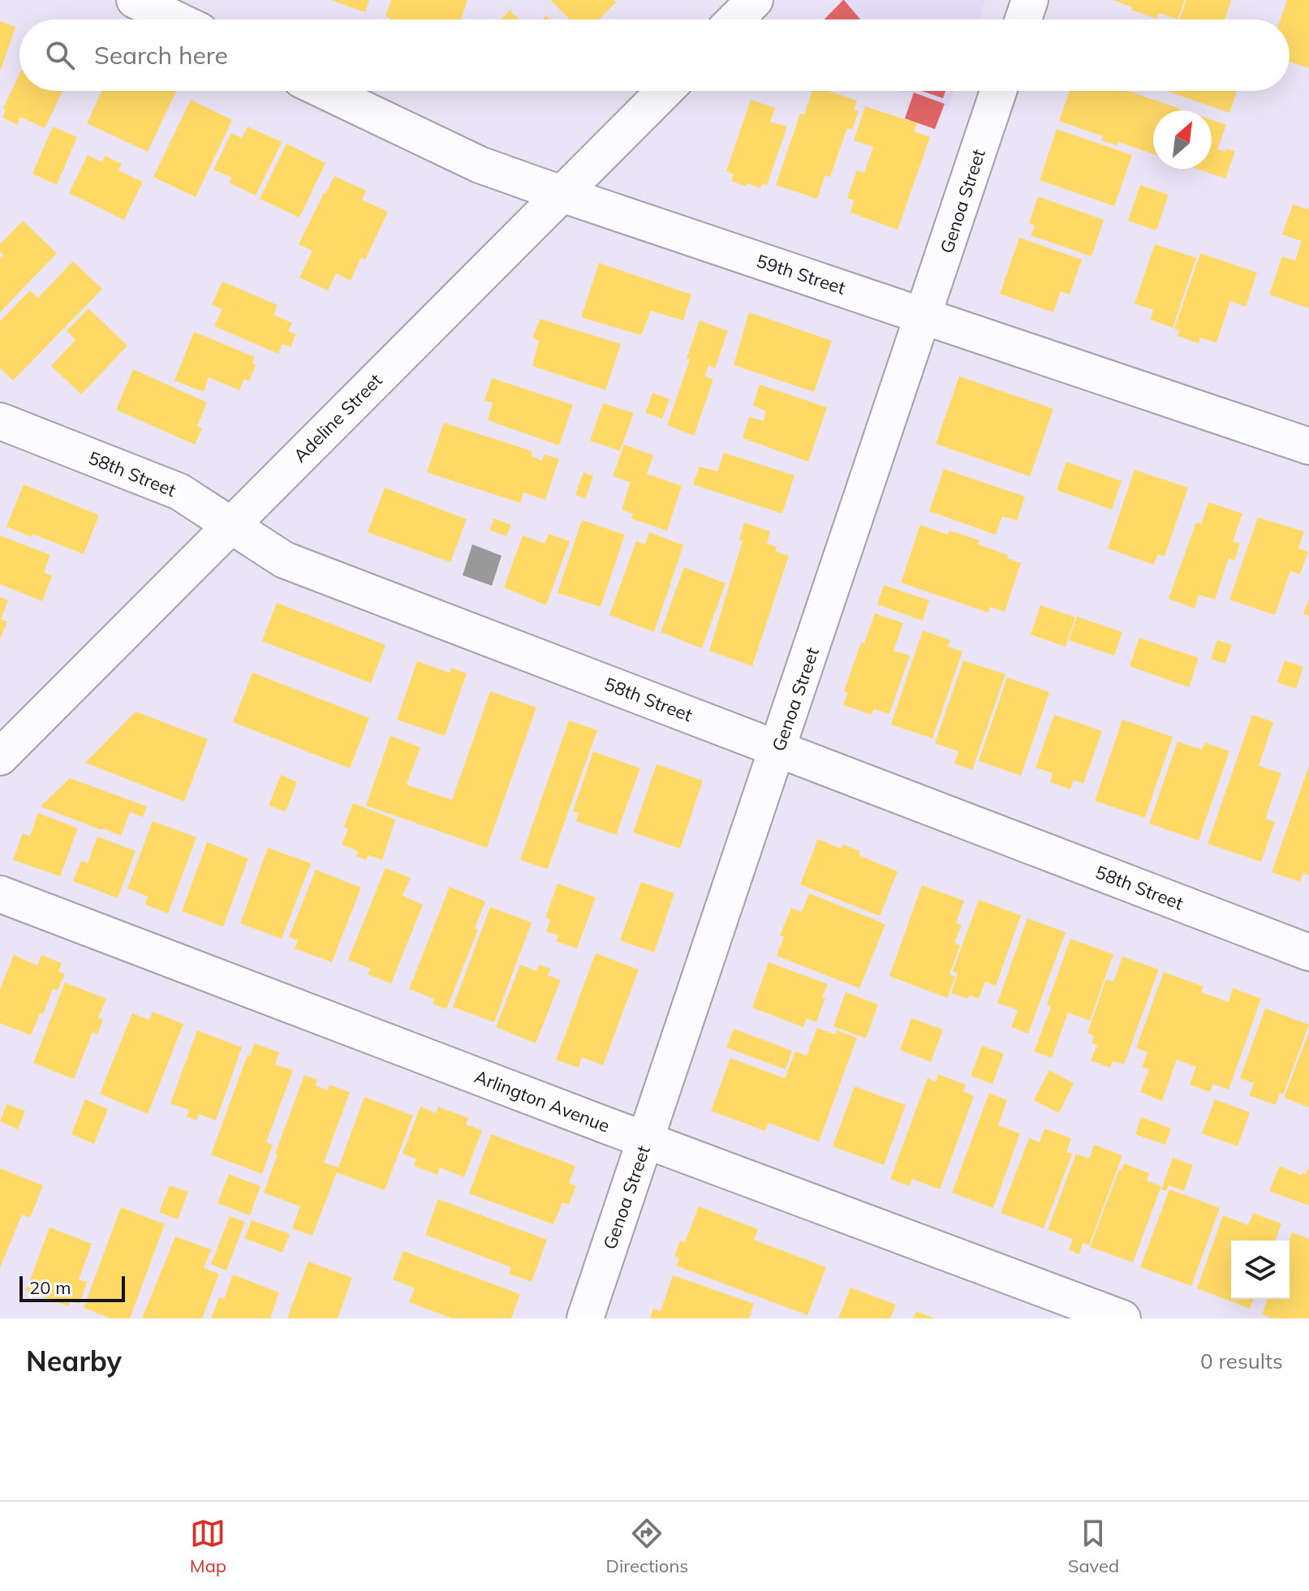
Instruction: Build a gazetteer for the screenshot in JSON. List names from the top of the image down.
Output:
{
  "streets": {
    "street": [
      "Genoa Street",
      "59th Street",
      "Adeline Street",
      "58th Street",
      "Arlington Avenue"
    ]
  },
  "crossings": [
    ["Genoa Street", "59th Street"],
    ["Genoa Street", "58th Street"],
    ["Genoa Street", "Arlington Avenue"],
    ["59th Street", "Adeline Street"],
    ["Adeline Street", "58th Street"]
  ],
  "scale_bar": "20 m",
  "north": "top right",
  "page": {
    "search": "Search here",
    "scale": "20 m",
    "heading": ["Nearby", "0 results"],
    "nav": ["Map", "Directions", "Saved"]
  }
}
